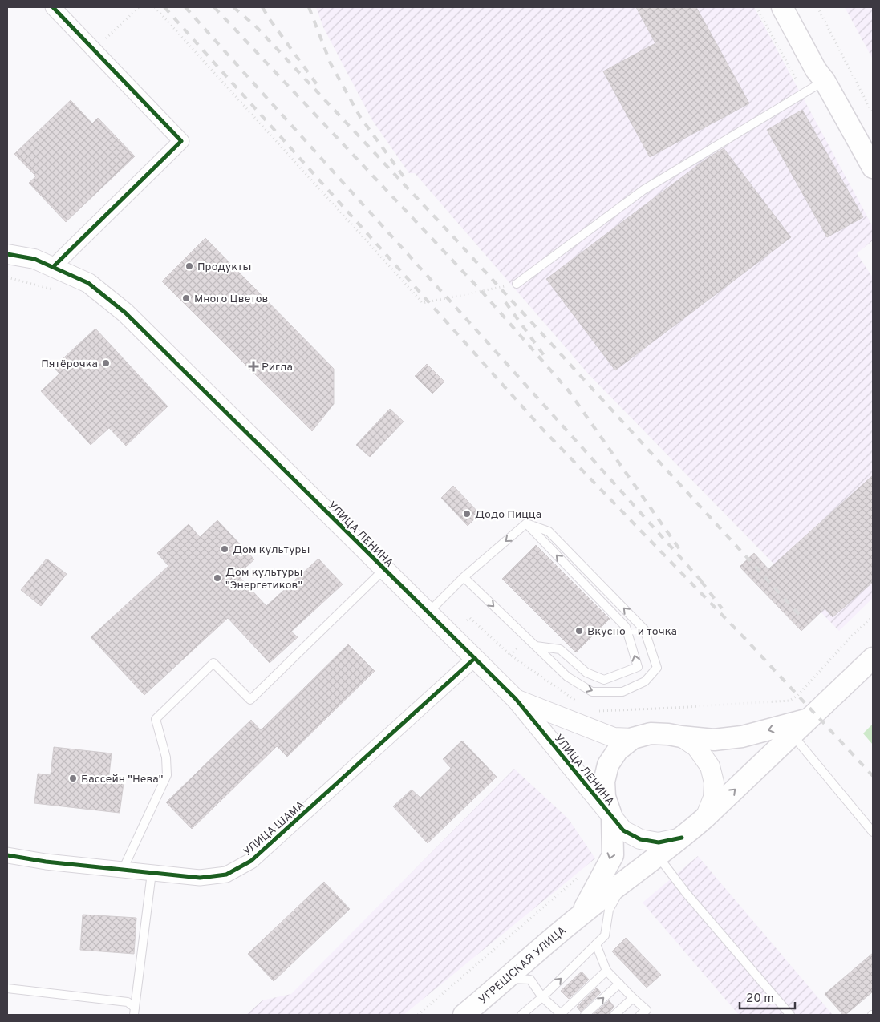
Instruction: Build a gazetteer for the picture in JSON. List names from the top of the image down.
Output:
{
  "streets": {
    "main road": ["УЛИЦА ЛЕНИНА", "УГРЕШСКАЯ УЛИЦА"],
    "street": ["УЛИЦА ШАМА"]
  },
  "crossings": [
    ["УЛИЦА ЛЕНИНА", "УЛИЦА ШАМА"],
    ["УЛИЦА ЛЕНИНА", "УГРЕШСКАЯ УЛИЦА"]
  ],
  "places": {
    "other": [
      "Продукты",
      "Много Цветов",
      "Пятёрочка",
      "Додо Пицца",
      "Дом культуры",
      "Дом культуры \"Энергетиков\"",
      "Вкусно — и точка",
      "Бассейн \"Нева\""
    ],
    "health": ["Ригла"]
  },
  "scale_bar": "20 m"
}
